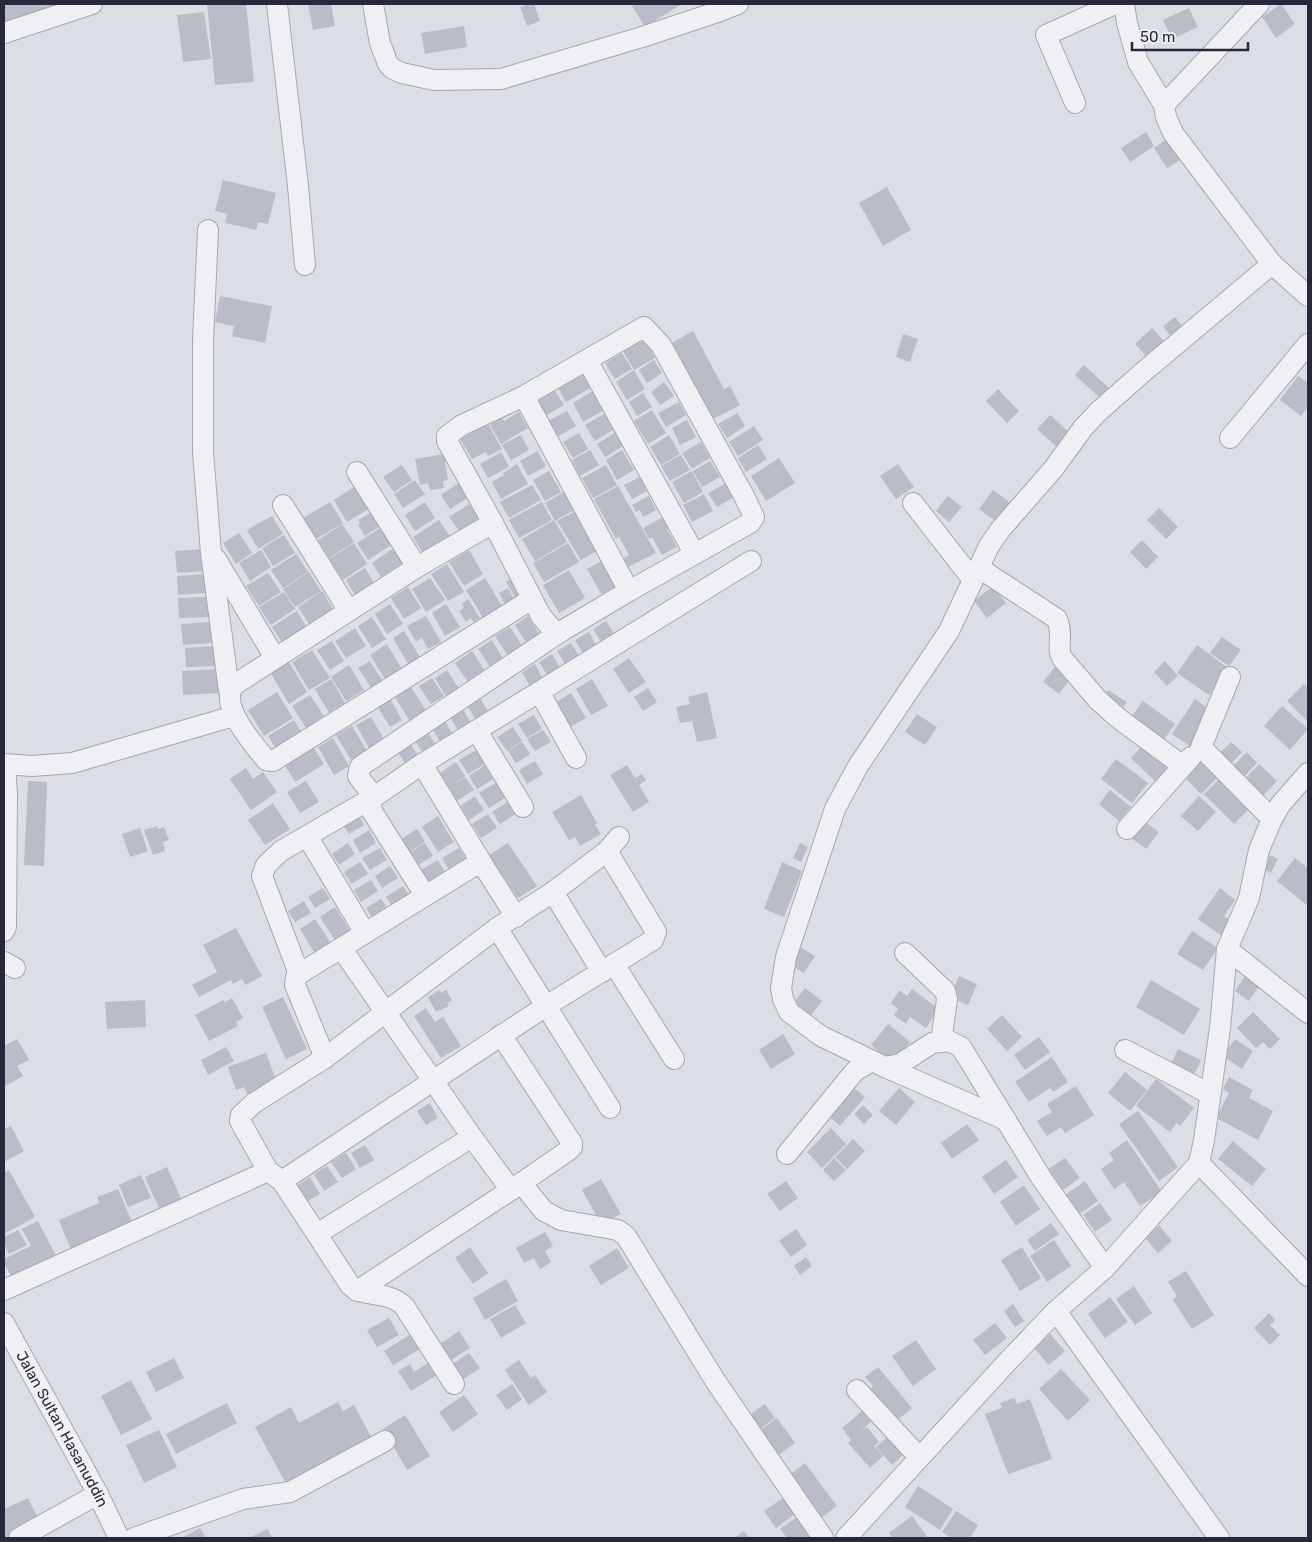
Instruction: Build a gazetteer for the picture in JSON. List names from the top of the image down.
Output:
{
  "streets": {
    "street": ["Jalan Sultan Hasanuddin"]
  },
  "scale_bar": "50 m"
}
